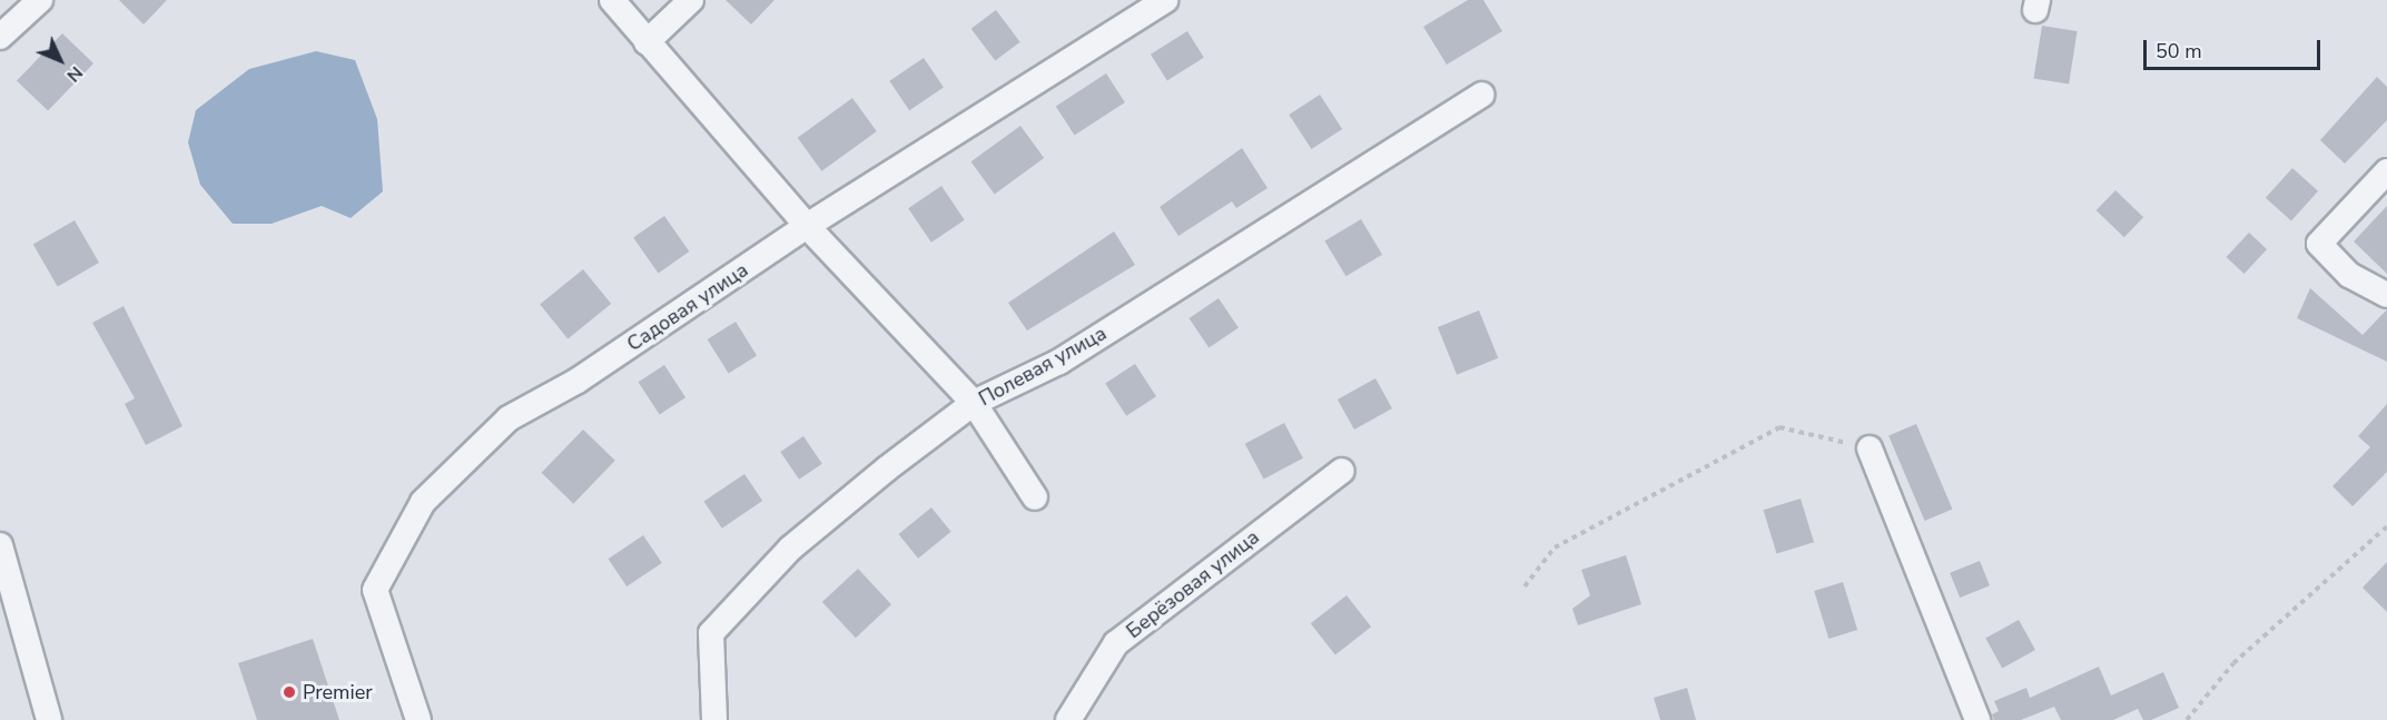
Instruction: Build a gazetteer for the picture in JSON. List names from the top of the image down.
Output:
{
  "streets": {
    "street": ["Садовая улица", "Полевая улица", "Берёзовая улица"]
  },
  "places": ["Premier"],
  "scale_bar": "50 m",
  "north": "bottom right"
}
